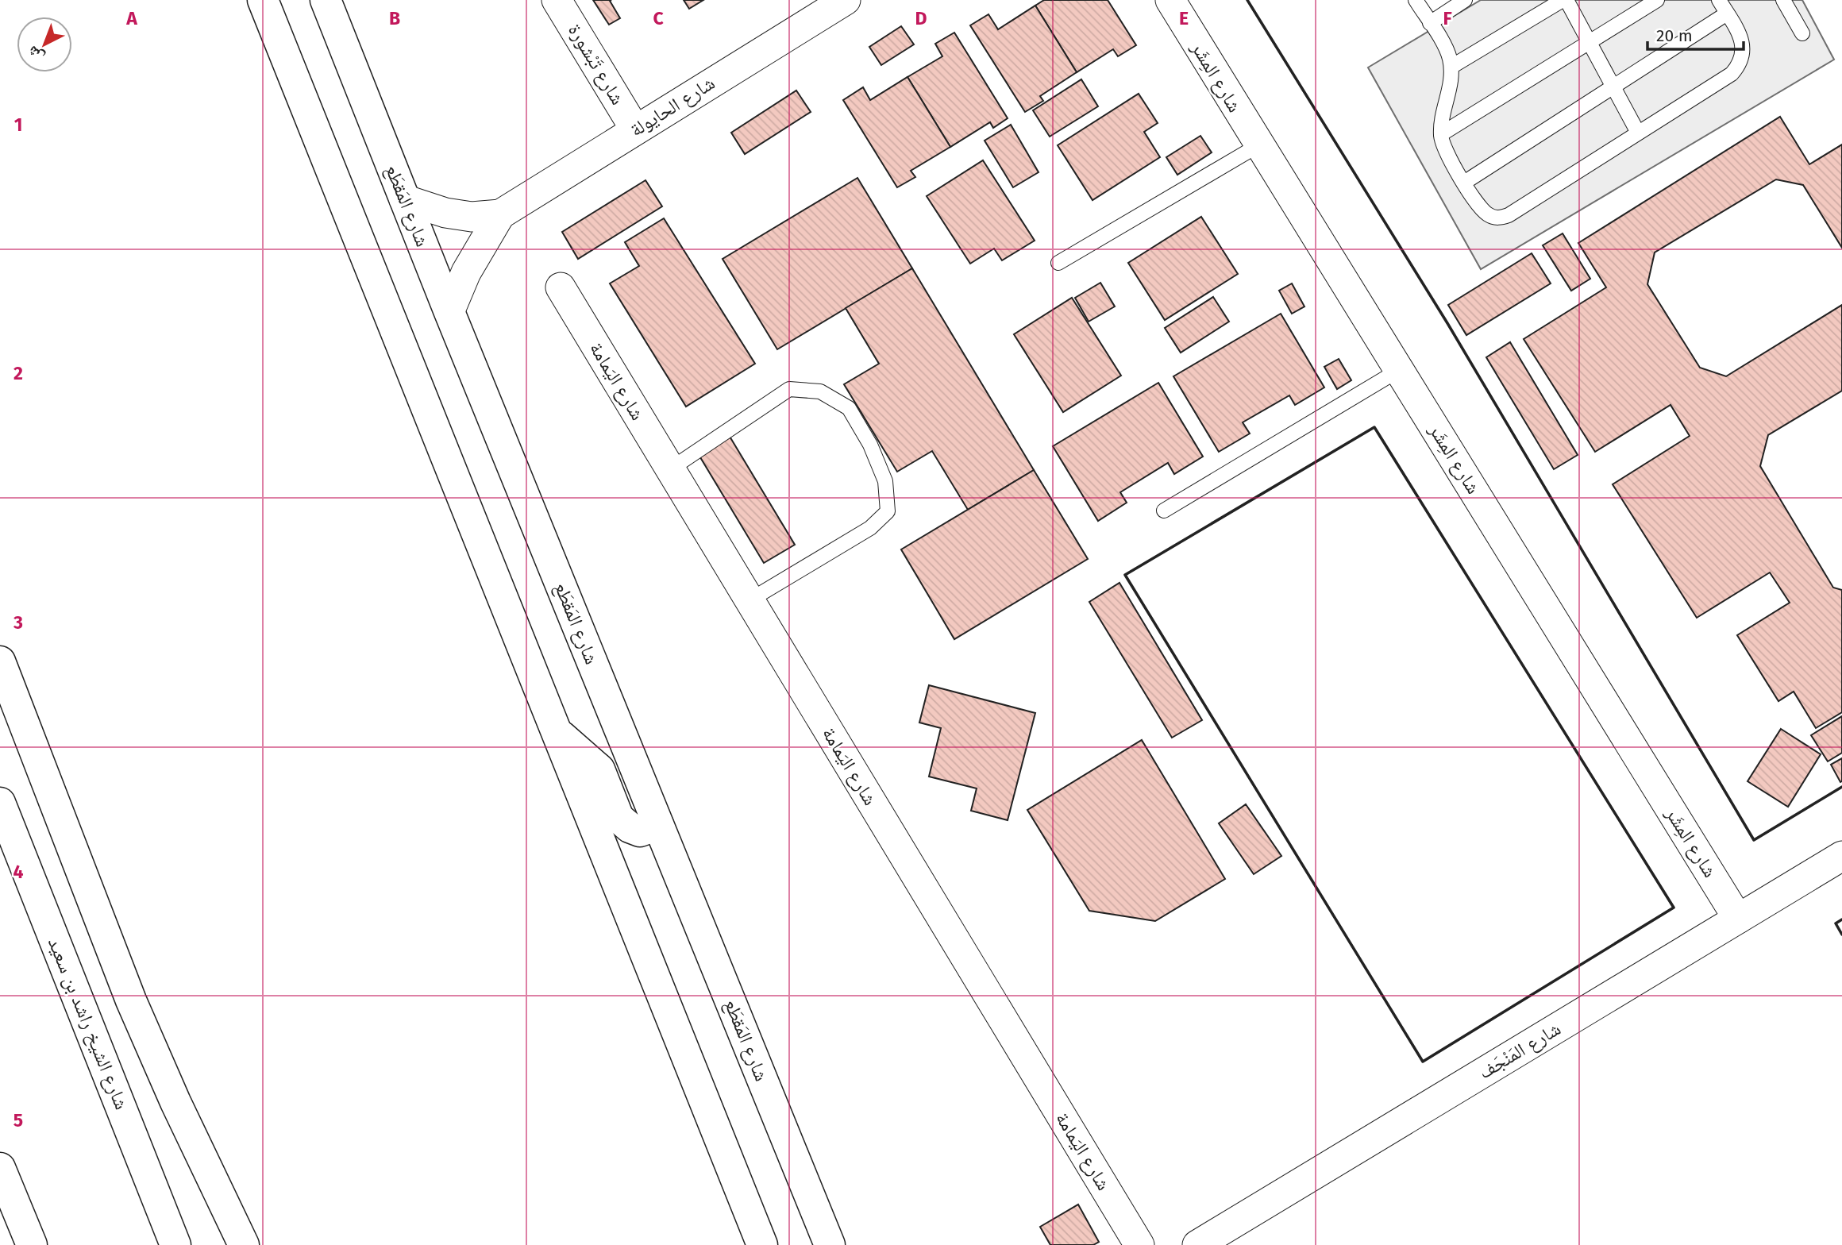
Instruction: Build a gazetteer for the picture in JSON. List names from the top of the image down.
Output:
{
  "streets": {
    "main road": ["شارع المَقطَع", "شارع الشيخ راشد بن سعيد"],
    "street": [
      "شارع تَبْشورة",
      "شارع المِشَر",
      "شارع الحايولة",
      "شارع اليَمامة",
      "شارع المَنْجَف"
    ]
  },
  "crossings": [
    ["شارع تَبْشورة", "شارع الحايولة"],
    ["شارع المِشَر", "شارع المَنْجَف"],
    ["شارع الحايولة", "شارع المَقطَع"]
  ],
  "scale_bar": "20 m",
  "north": "bottom left",
  "grid": {
    "columns": [
      "A",
      "B",
      "C",
      "D",
      "E",
      "F"
    ],
    "rows": [
      "1",
      "2",
      "3",
      "4",
      "5"
    ]
  }
}
